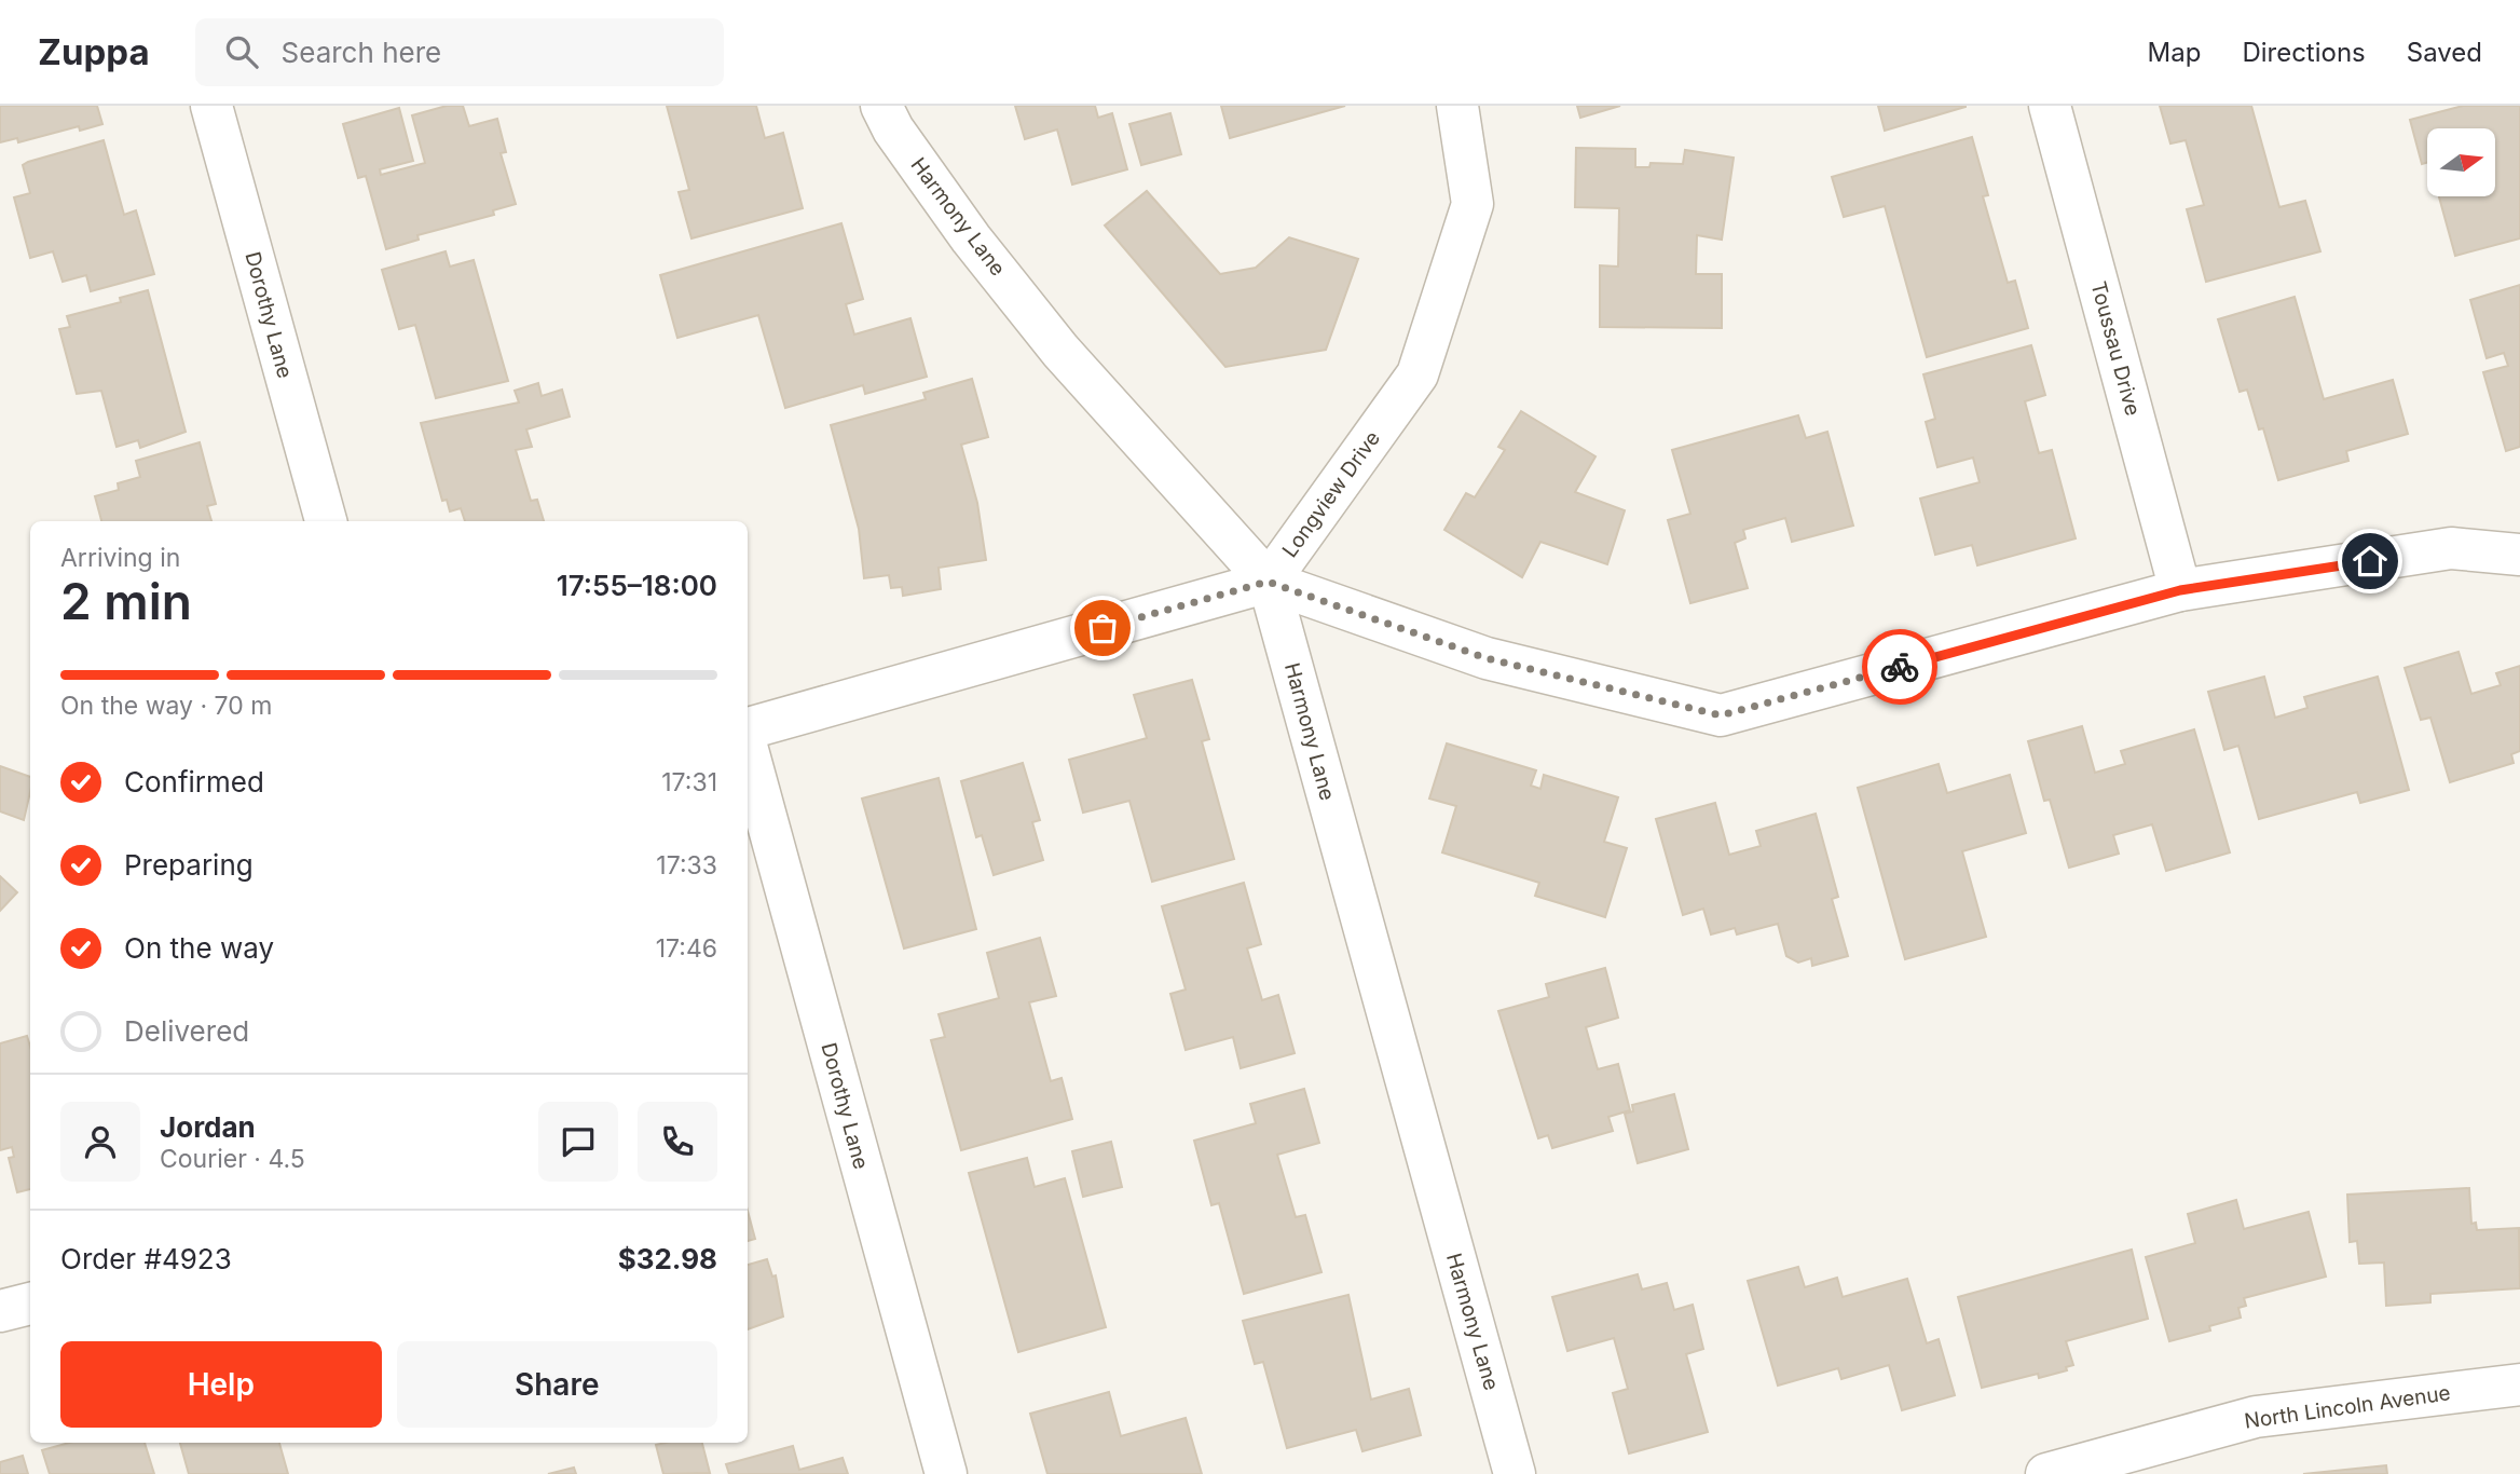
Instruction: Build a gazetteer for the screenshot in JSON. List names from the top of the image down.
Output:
{
  "streets": {
    "street": [
      "Harmony Lane",
      "Dorothy Lane",
      "Toussau Drive",
      "Longview Drive",
      "North Lincoln Avenue"
    ]
  },
  "crossings": [
    ["Harmony Lane", "Longview Drive"]
  ],
  "north": "right",
  "page": {
    "header": "Zuppa",
    "search": "Search here",
    "nav": ["Map", "Directions", "Saved"],
    "heading": ["2 min", "Arriving in", "17:55–18:00"],
    "panel": [
      "Jordan",
      "Courier · 4.5",
      "Order #4923",
      "$32.98"
    ],
    "bar": "On the way · 70 m",
    "list": [
      ["Confirmed", "17:31"],
      ["Preparing", "17:33"],
      ["On the way", "17:46"],
      "Delivered"
    ],
    "buttons": ["Help", "Share"]
  }
}
